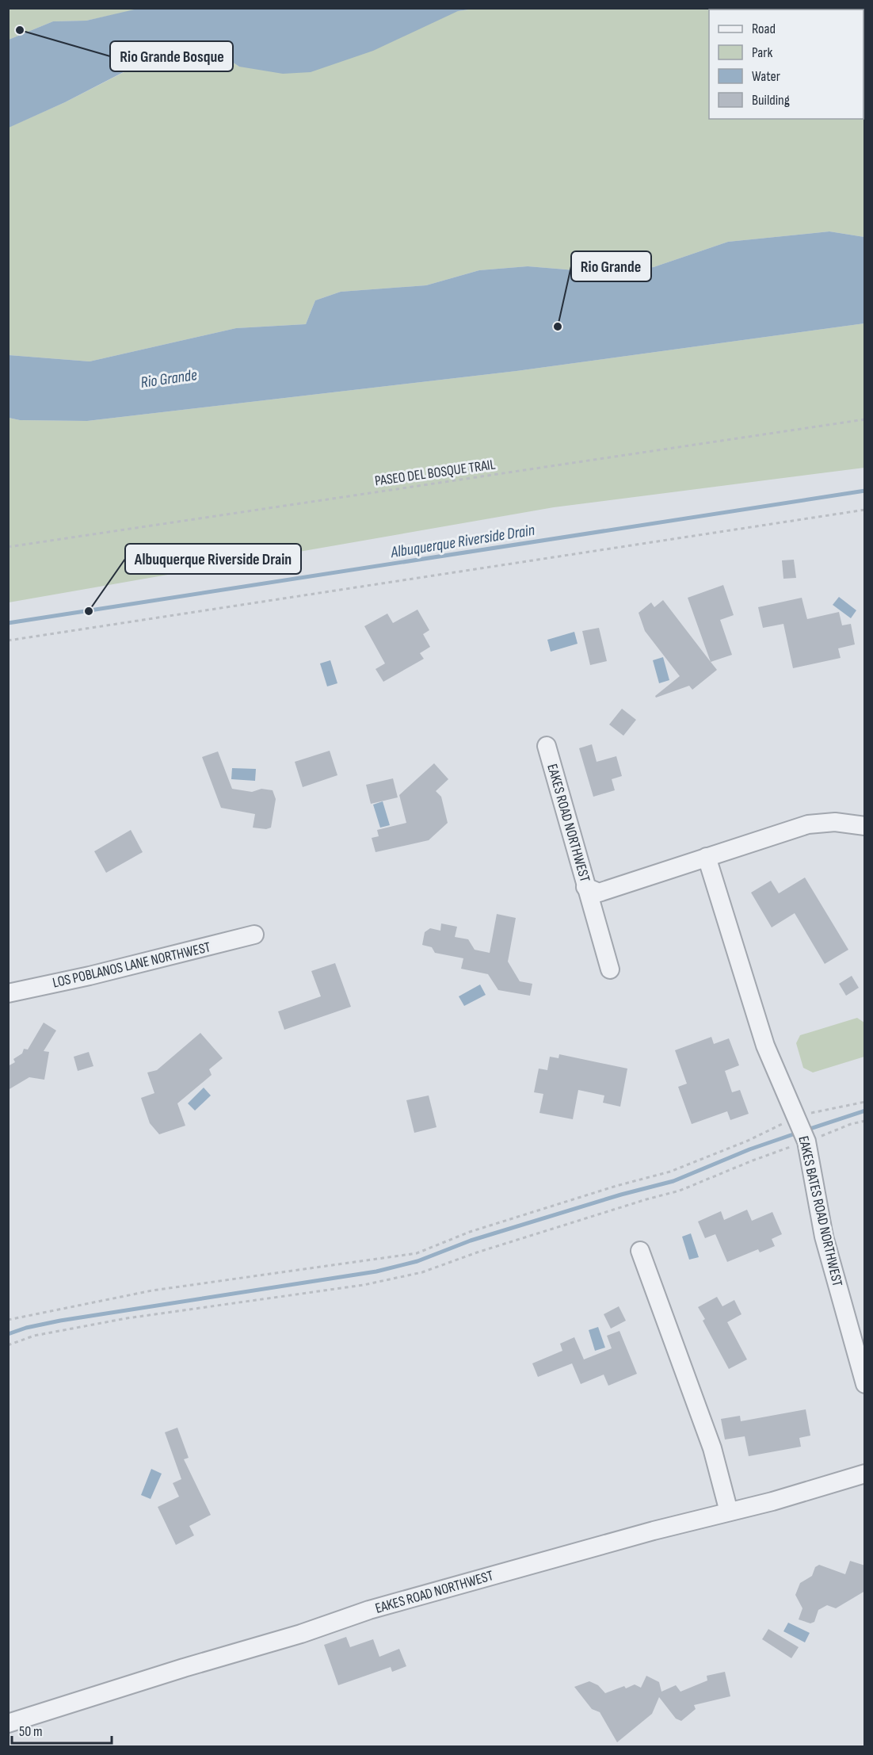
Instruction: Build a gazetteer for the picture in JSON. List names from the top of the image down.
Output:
{
  "streets": {
    "street": ["EAKES ROAD NORTHWEST", "LOS POBLANOS LANE NORTHWEST", "EAKES BATES ROAD NORTHWEST"],
    "path": ["PASEO DEL BOSQUE TRAIL"]
  },
  "crossings": [
    ["EAKES ROAD NORTHWEST", "EAKES BATES ROAD NORTHWEST"]
  ],
  "water": ["Rio Grande", "Albuquerque Riverside Drain"],
  "places": ["Rio Grande Bosque", "Rio Grande", "Albuquerque Riverside Drain"],
  "legend": [
    "Road",
    "Park",
    "Water",
    "Building"
  ],
  "scale_bar": "50 m"
}
